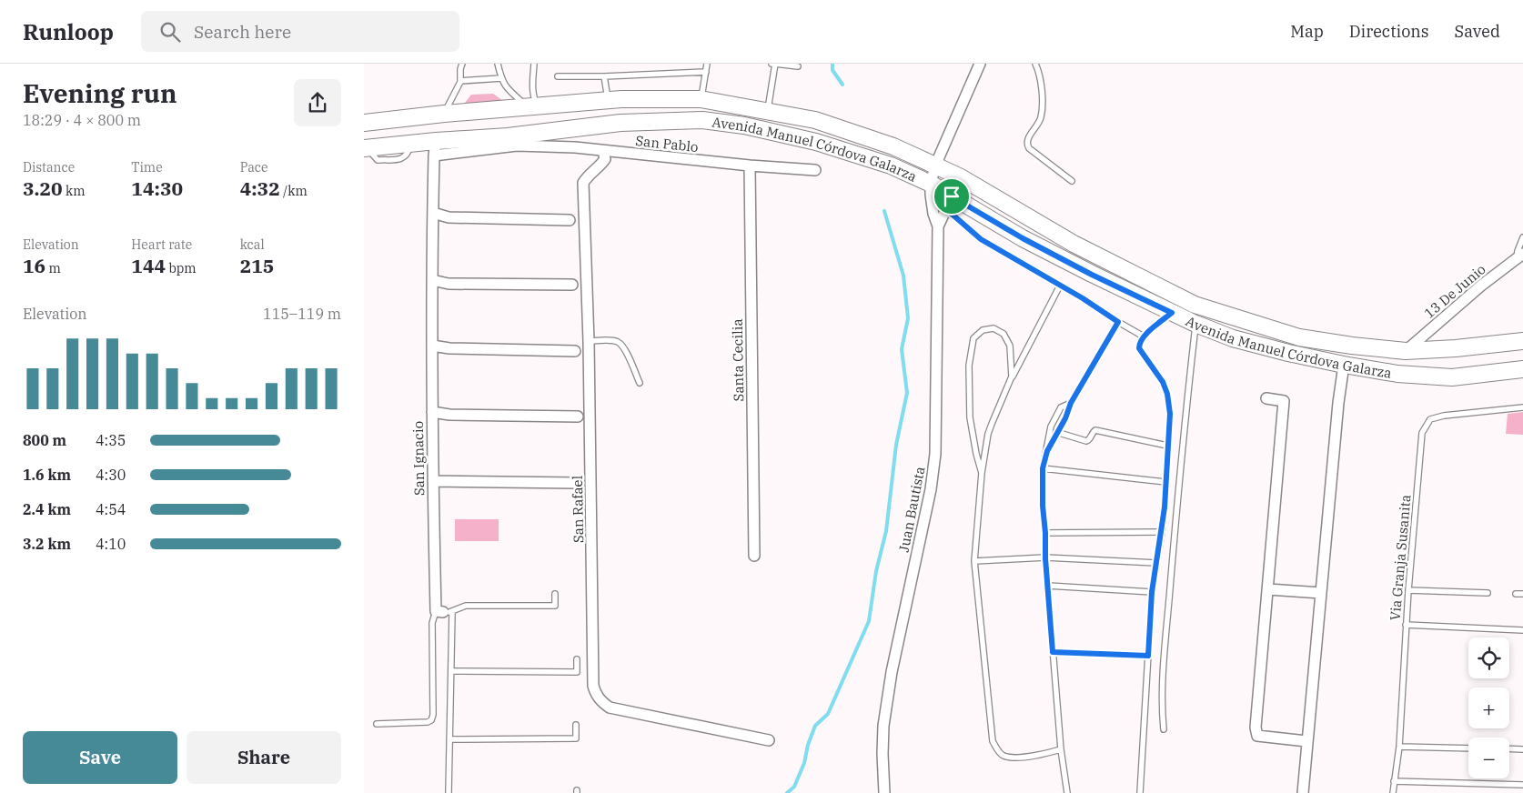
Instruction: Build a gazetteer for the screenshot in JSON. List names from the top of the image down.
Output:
{
  "streets": {
    "main road": ["Avenida Manuel Córdova Galarza"],
    "street": [
      "San Pablo",
      "13 De Junio",
      "Santa Cecilia",
      "San Ignacio",
      "San Rafael",
      "Juan Bautista"
    ],
    "lane": ["Via Granja Susanita"]
  },
  "crossings": [
    ["San Pablo", "Avenida Manuel Córdova Galarza"],
    ["San Pablo", "Santa Cecilia"],
    ["San Pablo", "San Rafael"],
    ["Avenida Manuel Córdova Galarza", "13 De Junio"],
    ["Avenida Manuel Córdova Galarza", "San Ignacio"],
    ["Avenida Manuel Córdova Galarza", "Juan Bautista"]
  ],
  "page": {
    "header": "Runloop",
    "search": "Search here",
    "nav": ["Map", "Directions", "Saved"],
    "heading": ["Evening run", "18:29 · 4 × 800 m"],
    "stats": [
      ["Distance", "3.20 km"],
      ["Time", "14:30"],
      ["Pace", "4:32 /km"],
      ["Elevation", "16 m"],
      ["Heart rate", "144 bpm"],
      ["kcal", "215"]
    ],
    "chart": ["Elevation", "115–119 m"],
    "list": [
      {
        "name": "800 m",
        "note": "4:35"
      },
      {
        "name": "1.6 km",
        "note": "4:30"
      },
      {
        "name": "2.4 km",
        "note": "4:54"
      },
      {
        "name": "3.2 km",
        "note": "4:10"
      }
    ],
    "map_buttons": ["+", "−"],
    "buttons": ["Save", "Share"]
  }
}
